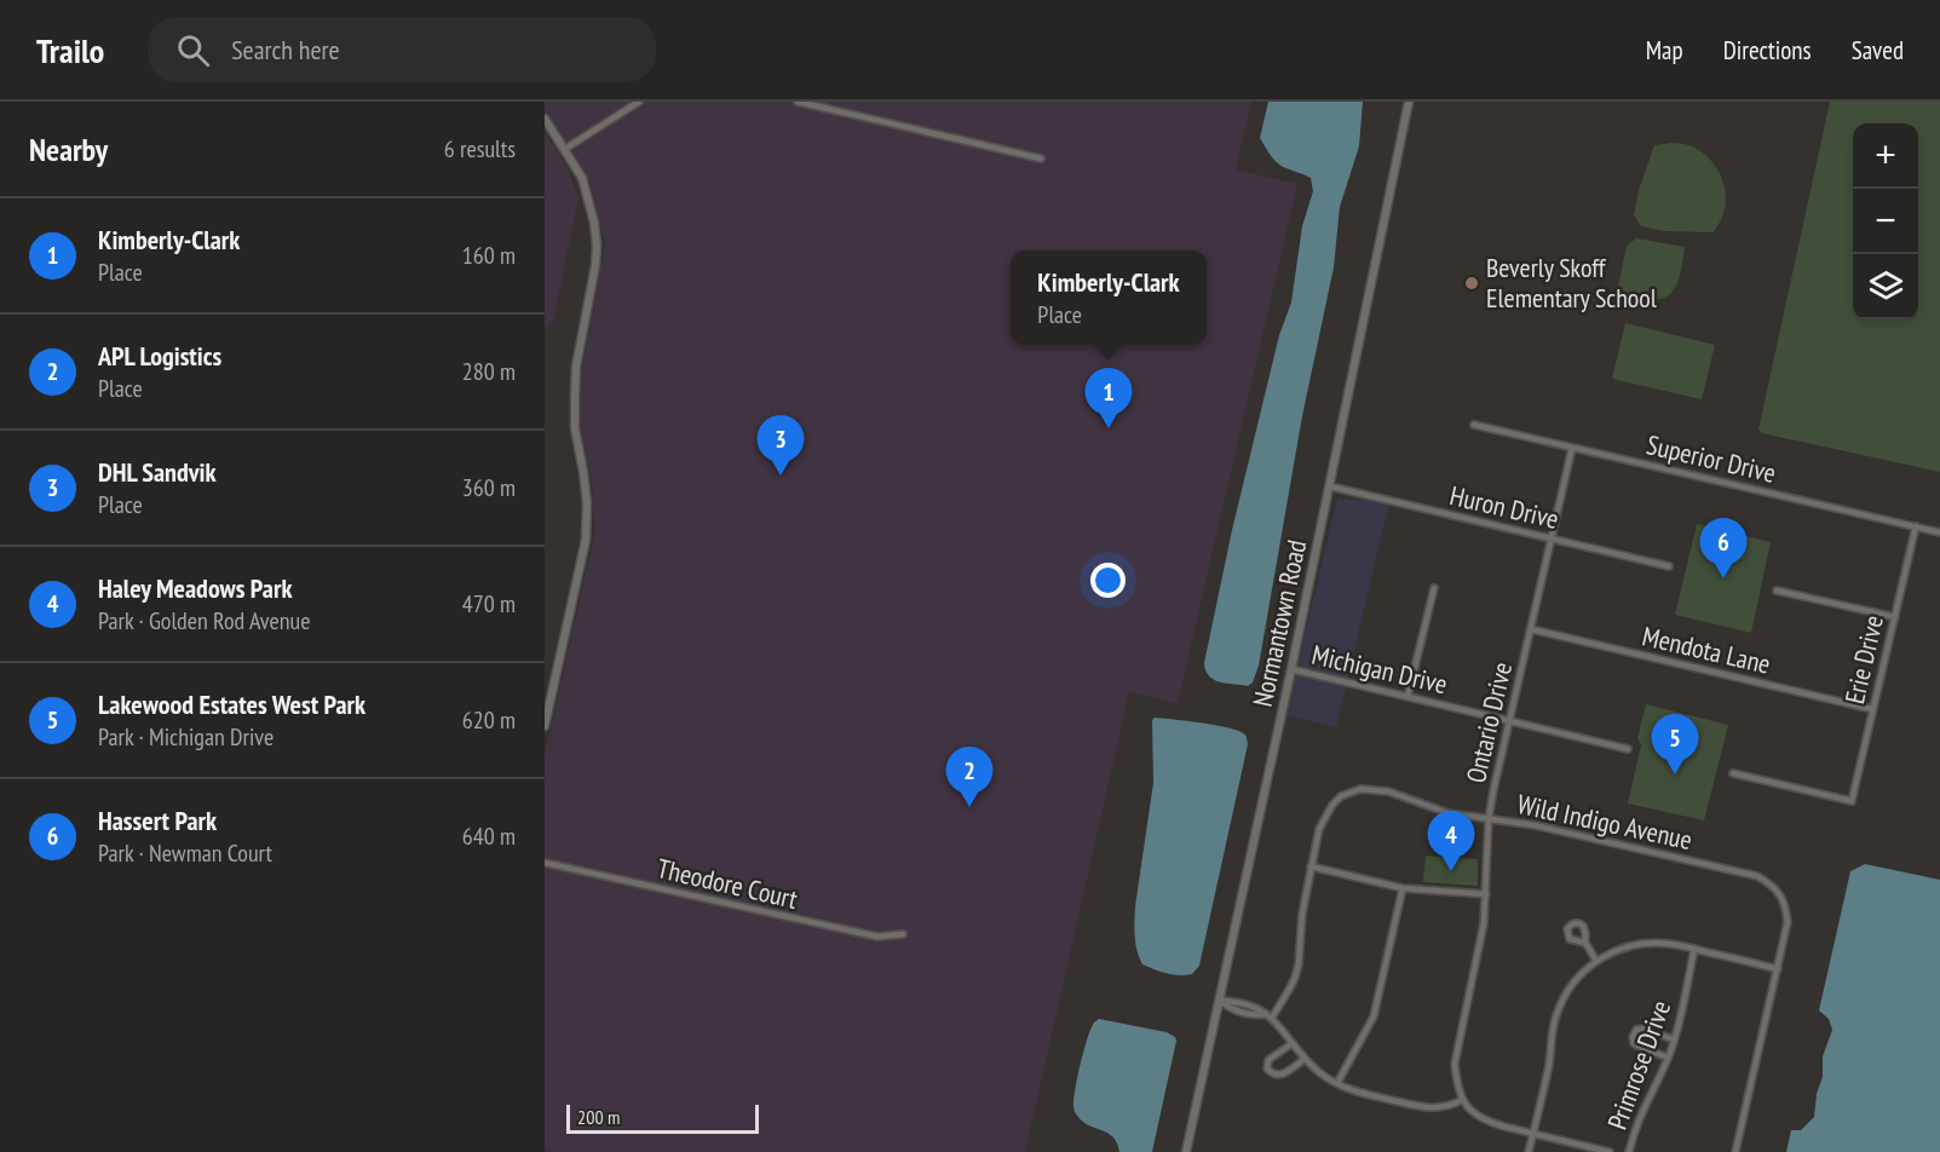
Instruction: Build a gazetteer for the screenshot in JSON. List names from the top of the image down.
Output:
{
  "streets": {
    "street": [
      "Superior Drive",
      "Huron Drive",
      "Normantown Road",
      "Mendota Lane",
      "Erie Drive",
      "Michigan Drive",
      "Ontario Drive",
      "Wild Indigo Avenue",
      "Theodore Court",
      "Primrose Drive"
    ]
  },
  "crossings": [
    ["Superior Drive", "Erie Drive"],
    ["Superior Drive", "Ontario Drive"],
    ["Huron Drive", "Normantown Road"],
    ["Huron Drive", "Ontario Drive"],
    ["Normantown Road", "Michigan Drive"],
    ["Mendota Lane", "Erie Drive"],
    ["Mendota Lane", "Ontario Drive"],
    ["Michigan Drive", "Ontario Drive"],
    ["Ontario Drive", "Wild Indigo Avenue"]
  ],
  "places": ["Beverly Skoff Elementary School"],
  "scale_bar": "200 m",
  "page": {
    "header": "Trailo",
    "search": "Search here",
    "nav": ["Map", "Directions", "Saved"],
    "heading": ["Nearby", "6 results"],
    "map_buttons": ["+", "−"],
    "list": [
      {
        "mark": "1",
        "name": "Kimberly-Clark",
        "note": "Place",
        "value": "160 m"
      },
      {
        "mark": "2",
        "name": "APL Logistics",
        "note": "Place",
        "value": "280 m"
      },
      {
        "mark": "3",
        "name": "DHL Sandvik",
        "note": "Place",
        "value": "360 m"
      },
      {
        "mark": "4",
        "name": "Haley Meadows Park",
        "note": "Park · Golden Rod Avenue",
        "value": "470 m"
      },
      {
        "mark": "5",
        "name": "Lakewood Estates West Park",
        "note": "Park · Michigan Drive",
        "value": "620 m"
      },
      {
        "mark": "6",
        "name": "Hassert Park",
        "note": "Park · Newman Court",
        "value": "640 m"
      }
    ],
    "popup": ["Kimberly-Clark", "Place"],
    "pins": [
      "1",
      "3",
      "6",
      "5",
      "2",
      "4"
    ],
    "scale": "200 m"
  }
}
